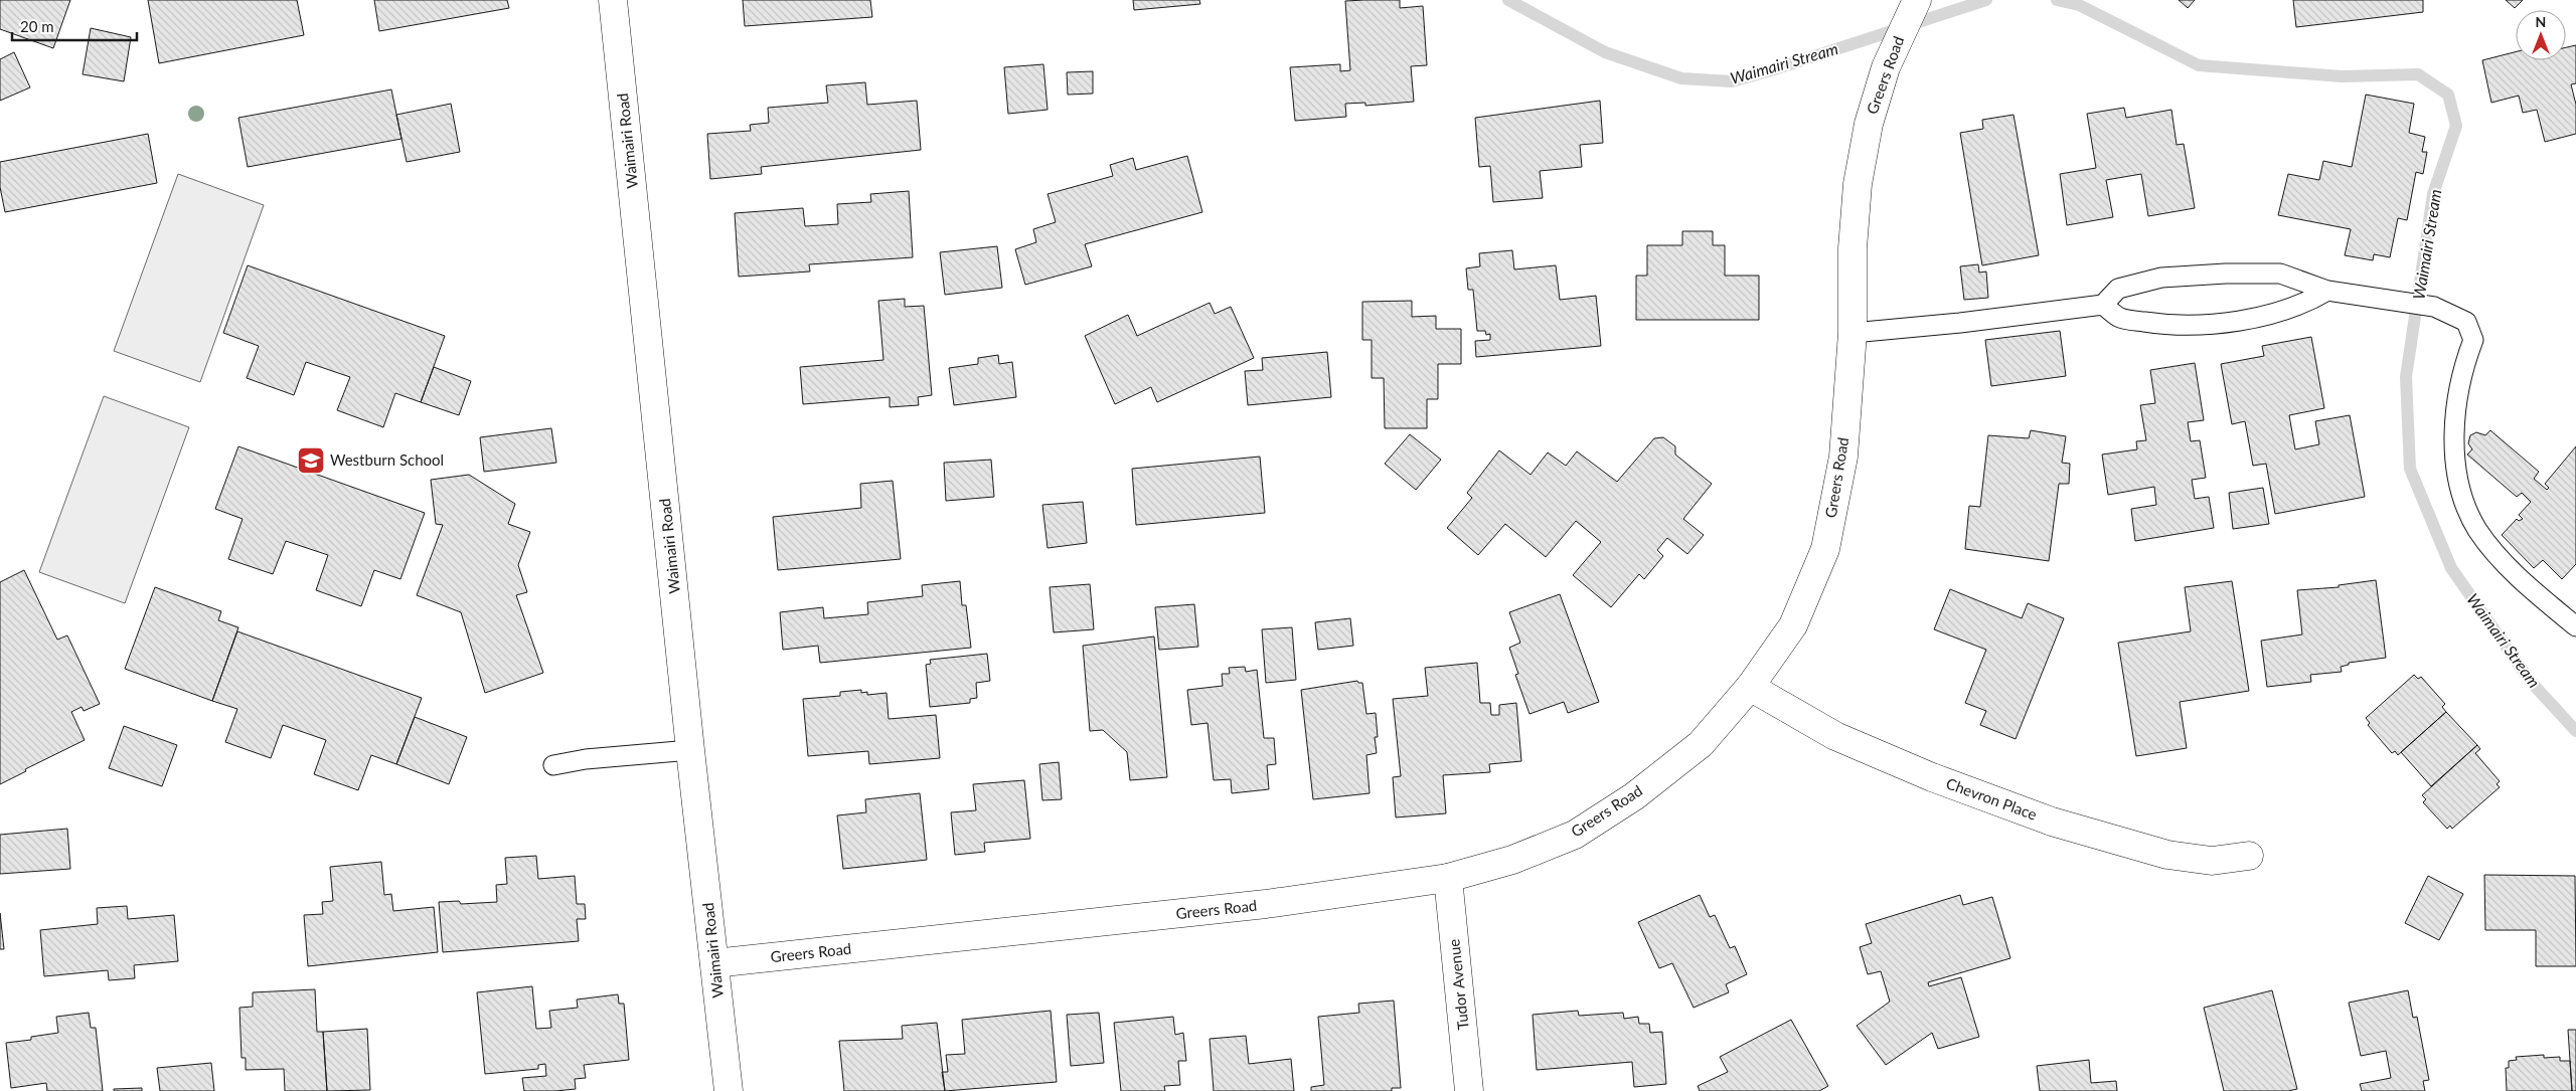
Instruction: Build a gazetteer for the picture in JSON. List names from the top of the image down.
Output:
{
  "streets": {
    "street": [
      "Greers Road",
      "Waimairi Road",
      "Chevron Place",
      "Tudor Avenue"
    ]
  },
  "crossings": [
    ["Greers Road", "Waimairi Road"],
    ["Greers Road", "Chevron Place"],
    ["Greers Road", "Tudor Avenue"]
  ],
  "water": ["Waimairi Stream"],
  "places": {
    "school or university": ["Westburn School"]
  },
  "scale_bar": "20 m",
  "north": "top"
}
